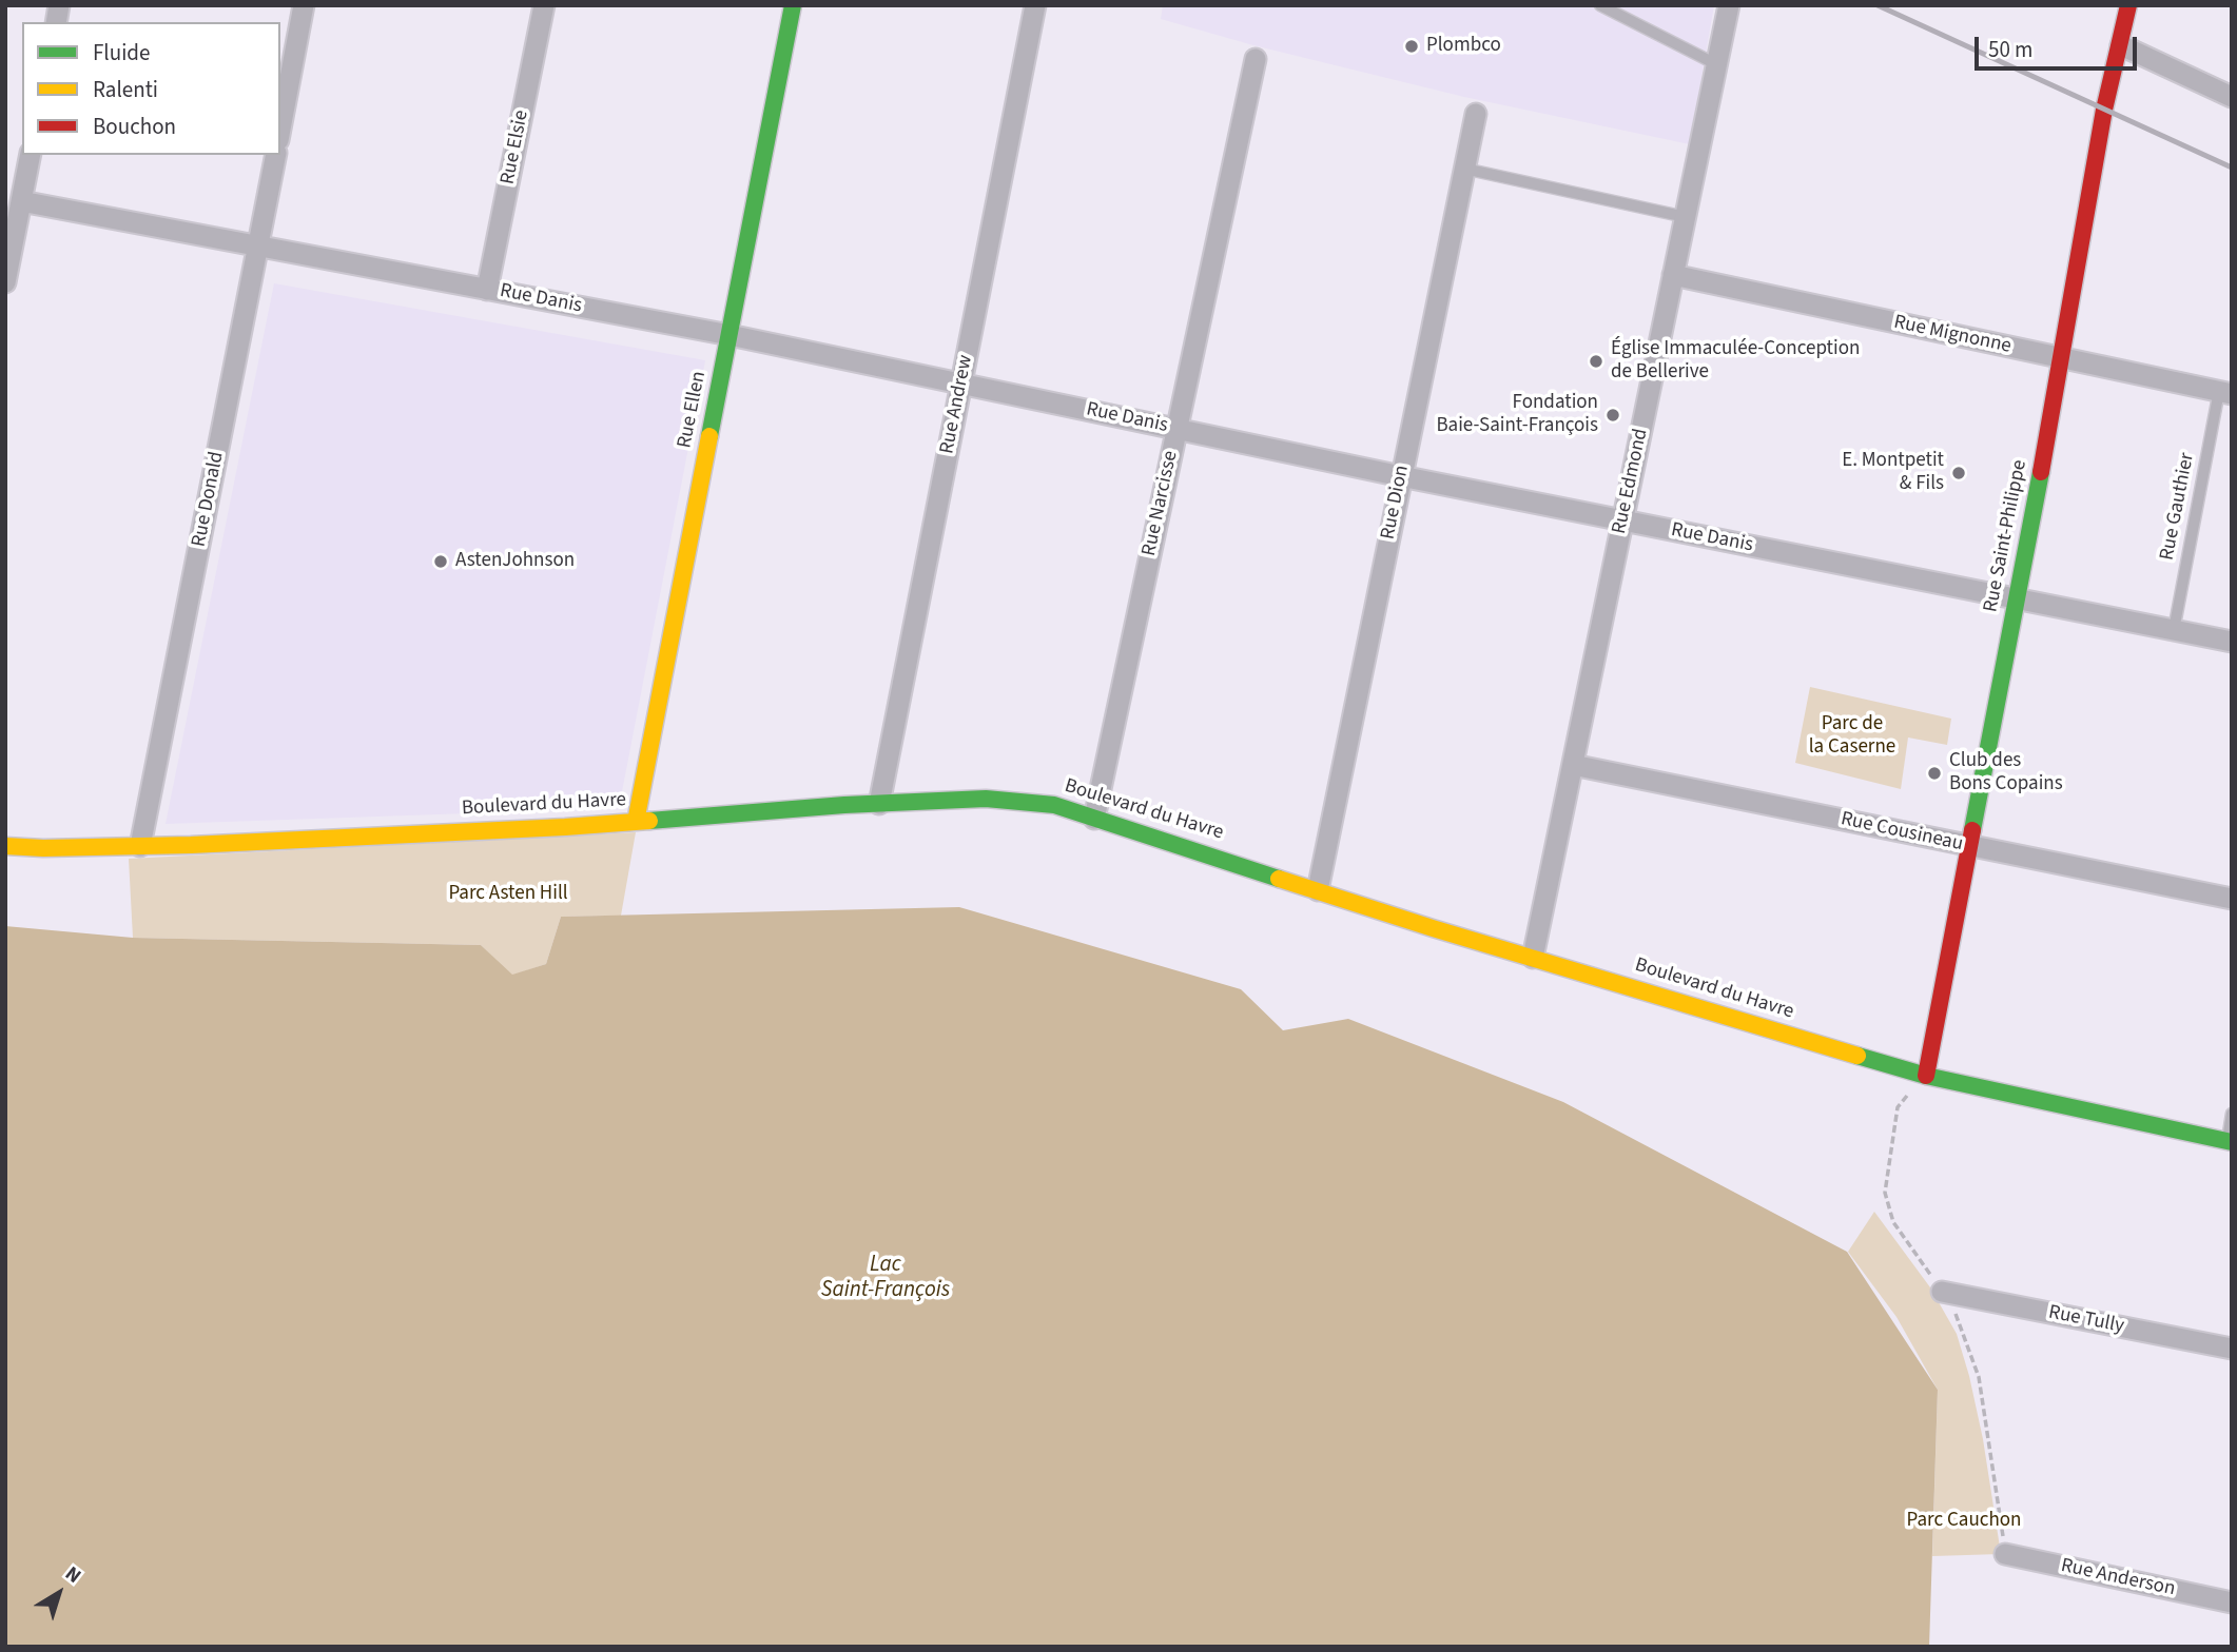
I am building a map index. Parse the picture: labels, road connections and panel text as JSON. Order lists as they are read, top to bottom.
{
  "streets": {
    "street": [
      "Rue Elsie",
      "Rue Danis",
      "Rue Mignonne",
      "Rue Andrew",
      "Rue Ellen",
      "Rue Edmond",
      "Rue Donald",
      "Rue Dion",
      "Rue Narcisse",
      "Rue Saint-Philippe",
      "Boulevard du Havre",
      "Rue Cousineau",
      "Rue Tully",
      "Rue Anderson"
    ],
    "lane": ["Rue Gauthier"]
  },
  "crossings": [
    ["Rue Elsie", "Rue Danis"],
    ["Rue Danis", "Rue Andrew"],
    ["Rue Danis", "Rue Ellen"],
    ["Rue Danis", "Rue Edmond"],
    ["Rue Danis", "Rue Donald"],
    ["Rue Danis", "Rue Dion"],
    ["Rue Danis", "Rue Narcisse"],
    ["Rue Danis", "Rue Gauthier"],
    ["Rue Danis", "Rue Saint-Philippe"],
    ["Rue Mignonne", "Rue Edmond"],
    ["Rue Mignonne", "Rue Gauthier"],
    ["Rue Mignonne", "Rue Saint-Philippe"],
    ["Rue Andrew", "Boulevard du Havre"],
    ["Rue Ellen", "Boulevard du Havre"],
    ["Rue Edmond", "Boulevard du Havre"],
    ["Rue Edmond", "Rue Cousineau"],
    ["Rue Donald", "Boulevard du Havre"],
    ["Rue Dion", "Boulevard du Havre"],
    ["Rue Narcisse", "Boulevard du Havre"],
    ["Rue Saint-Philippe", "Boulevard du Havre"],
    ["Rue Saint-Philippe", "Rue Cousineau"]
  ],
  "water": ["Lac Saint-François"],
  "parks": ["Parc de la Caserne", "Parc Asten Hill", "Parc Cauchon"],
  "places": [
    "Plombco",
    "Église Immaculée-Conception de Bellerive",
    "Fondation Baie-Saint-François",
    "E. Montpetit & Fils",
    "AstenJohnson",
    "Club des Bons Copains"
  ],
  "legend": ["Fluide", "Ralenti", "Bouchon"],
  "scale_bar": "50 m",
  "north": "top right"
}
